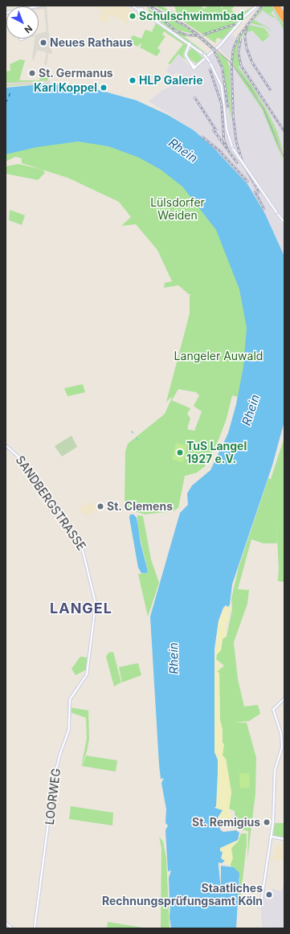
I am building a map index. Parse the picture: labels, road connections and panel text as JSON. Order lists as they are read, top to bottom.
{
  "streets": {
    "street": ["SANDBERGSTRASSE", "LOORWEG"]
  },
  "crossings": [
    ["SANDBERGSTRASSE", "LOORWEG"]
  ],
  "districts": ["LANGEL"],
  "water": ["Rhein"],
  "parks": ["Lülsdorfer Weiden", "Langeler Auwald"],
  "places": [
    "Schulschwimmbad",
    "Neues Rathaus",
    "St. Germanus",
    "HLP Galerie",
    "Karl Koppel",
    "TuS Langel 1927 e.V.",
    "St. Clemens",
    "St. Remigius",
    "Staatliches Rechnungsprüfungsamt Köln"
  ],
  "north": "bottom right"
}
